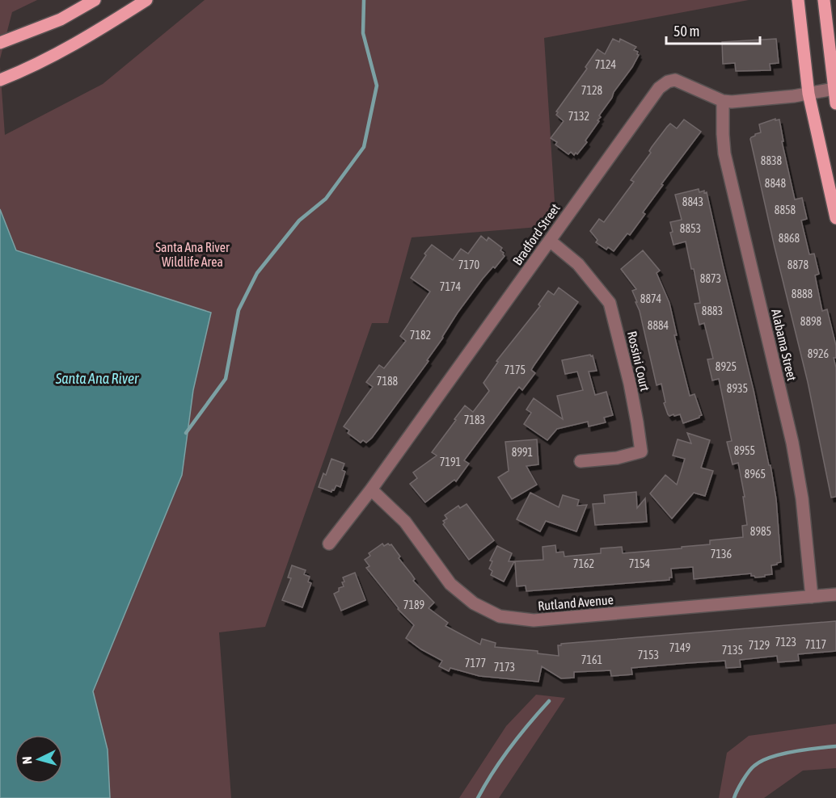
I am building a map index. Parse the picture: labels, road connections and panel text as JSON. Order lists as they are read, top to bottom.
{
  "streets": {
    "street": [
      "Bradford Street",
      "Alabama Street",
      "Rossini Court",
      "Rutland Avenue"
    ]
  },
  "crossings": [
    ["Bradford Street", "Alabama Street"],
    ["Bradford Street", "Rossini Court"],
    ["Bradford Street", "Rutland Avenue"],
    ["Alabama Street", "Rutland Avenue"]
  ],
  "water": ["Santa Ana River"],
  "parks": ["Santa Ana River Wildlife Area"],
  "house_numbers": [
    "7124",
    "7128",
    "7132",
    "8838",
    "8848",
    "8843",
    "8858",
    "8853",
    "8868",
    "7170",
    "8878",
    "8873",
    "7174",
    "8888",
    "8874",
    "8883",
    "8898",
    "8884",
    "7182",
    "8926",
    "8925",
    "7175",
    "7188",
    "8935",
    "7183",
    "8955",
    "8991",
    "7191",
    "8965",
    "8985",
    "7136",
    "7162",
    "7154",
    "7189",
    "7123",
    "7117",
    "7129",
    "7149",
    "7135",
    "7153",
    "7161",
    "7177",
    "7173"
  ],
  "scale_bar": "50 m",
  "north": "left"
}
